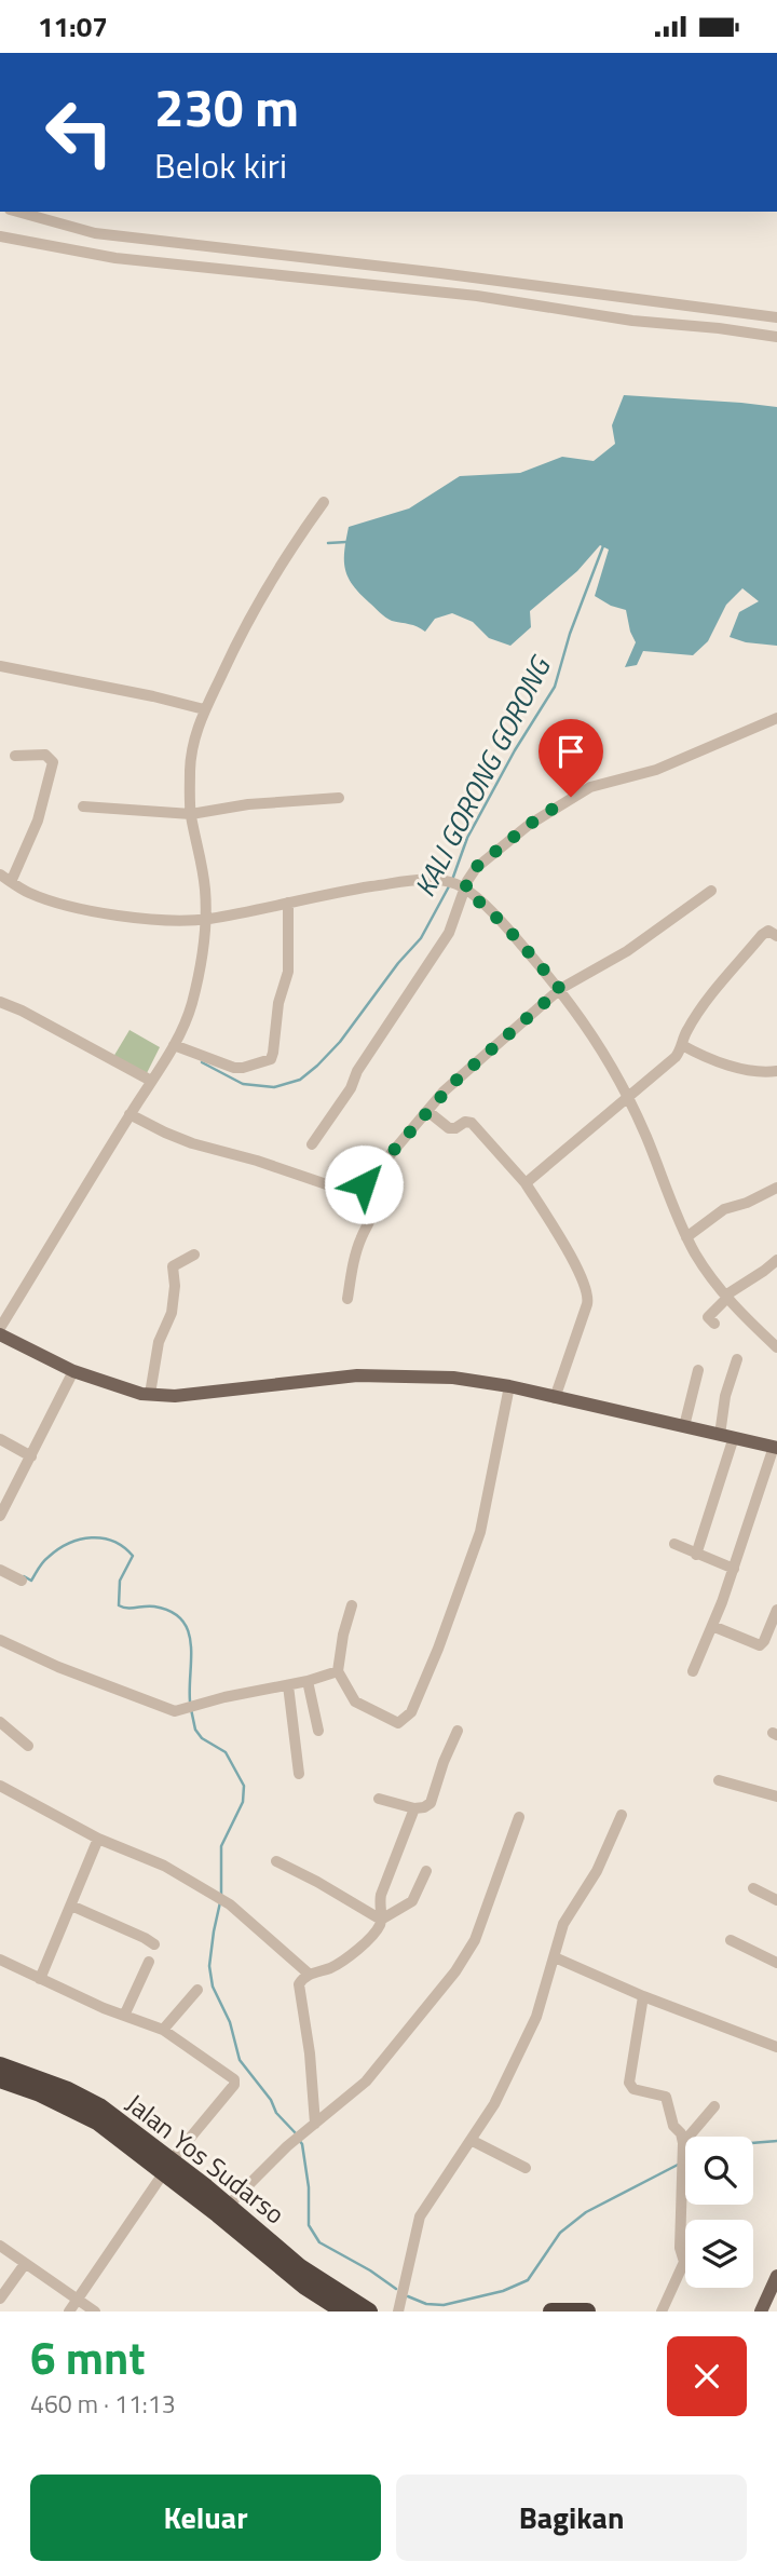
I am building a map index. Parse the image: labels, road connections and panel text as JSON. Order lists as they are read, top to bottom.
{
  "streets": {
    "highway": ["Jalan Yos Sudarso"]
  },
  "water": ["KALI GORONG GORONG"],
  "page": {
    "status": "11:07",
    "turn": ["230 m", "Belok kiri"],
    "heading": ["6 mnt", "460 m · 11:13"],
    "buttons": ["Keluar", "Bagikan"]
  }
}
